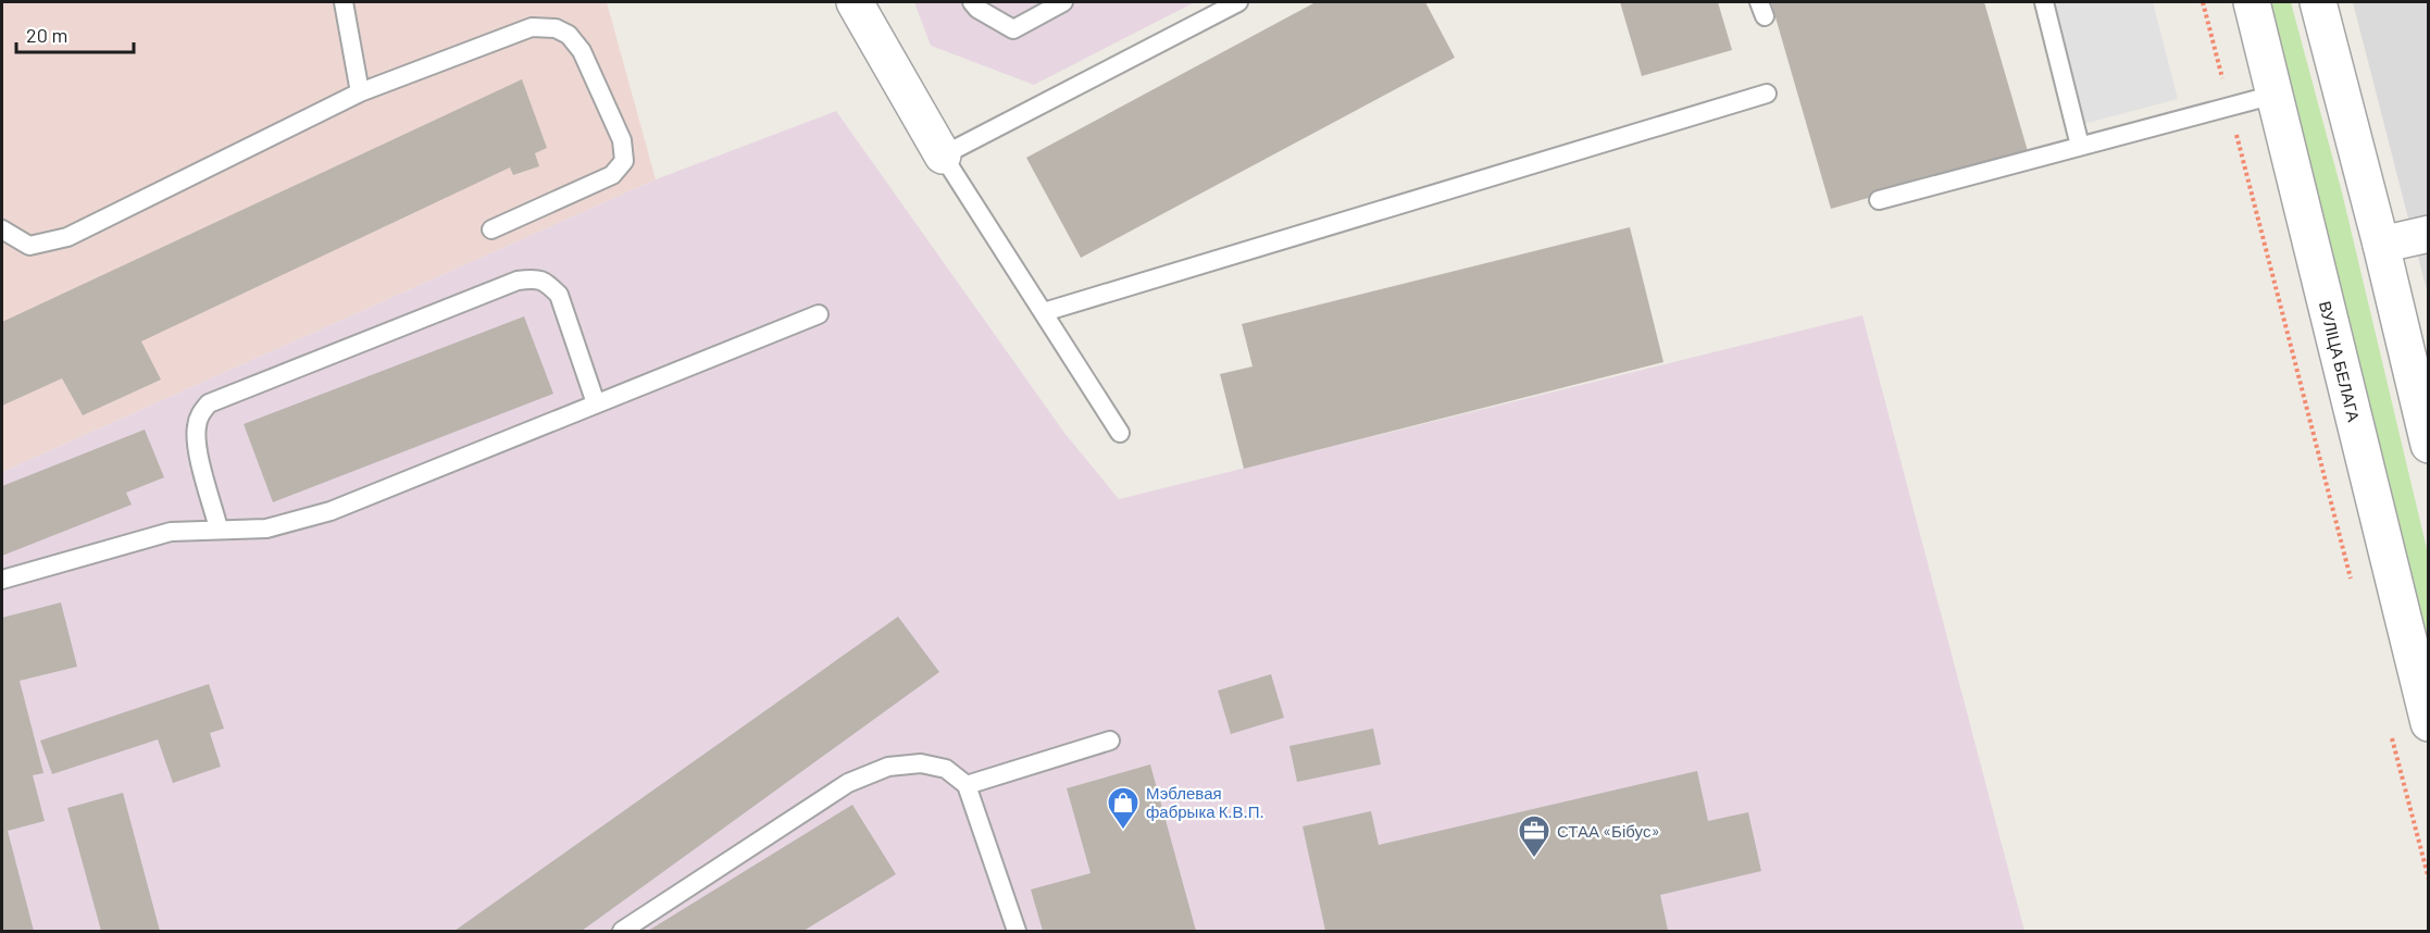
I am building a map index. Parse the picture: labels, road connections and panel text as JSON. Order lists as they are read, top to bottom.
{
  "streets": {
    "street": ["ВУЛІЦА БЕЛАГА"]
  },
  "places": {
    "shop": ["Мэблевая фабрыка К.В.П."],
    "office": ["СТАА «Бібус»"]
  },
  "scale_bar": "20 m"
}
